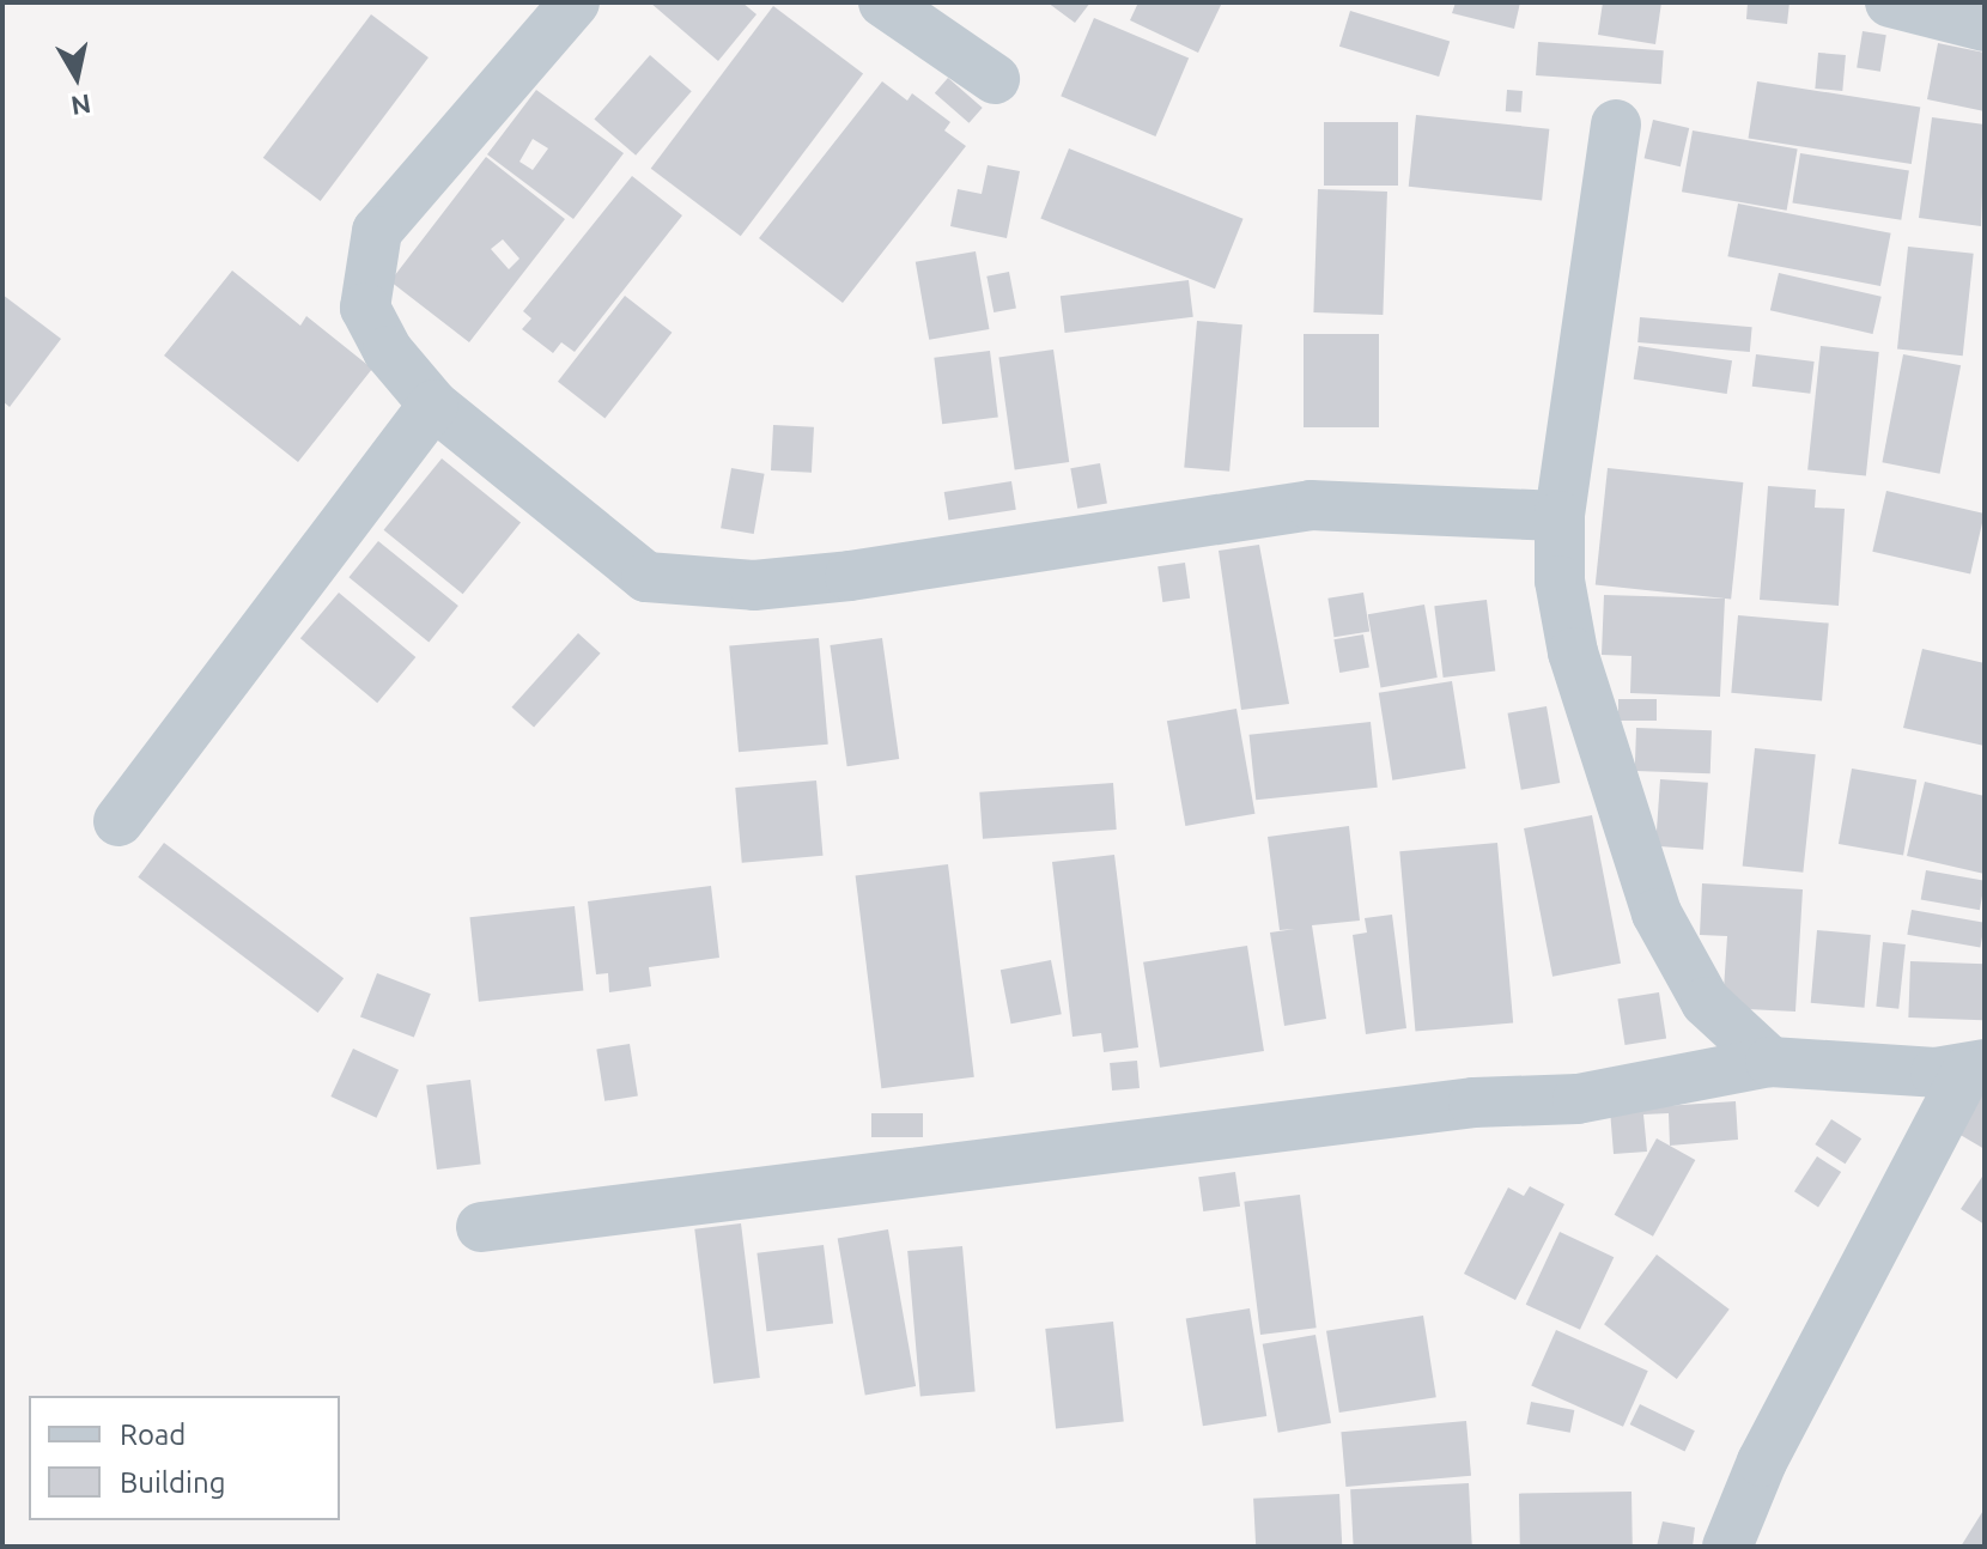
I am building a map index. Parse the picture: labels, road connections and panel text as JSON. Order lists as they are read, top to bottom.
{
  "legend": ["Road", "Building"],
  "north": "bottom"
}
